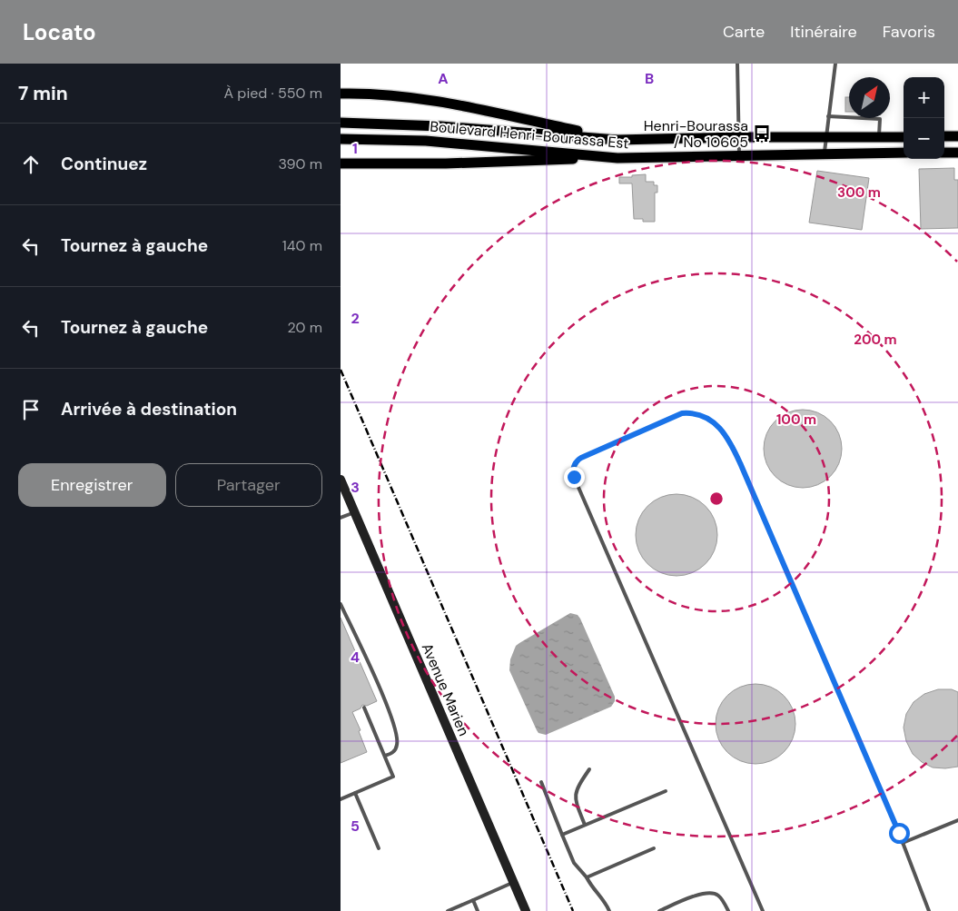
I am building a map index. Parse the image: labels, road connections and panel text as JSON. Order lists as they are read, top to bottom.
{
  "streets": {
    "main road": ["Boulevard Henri-Bourassa Est"],
    "street": ["Avenue Marien"]
  },
  "places": {
    "bus stop": ["Henri-Bourassa / No 10605"]
  },
  "north": "top right",
  "page": {
    "header": "Locato",
    "nav": ["Carte", "Itinéraire", "Favoris"],
    "heading": ["7 min", "À pied · 550 m"],
    "map_buttons": ["+", "−"],
    "list": [
      ["Continuez", "390 m"],
      ["Tournez à gauche", "140 m"],
      ["Tournez à gauche", "20 m"],
      "Arrivée à destination"
    ],
    "buttons": ["Enregistrer", "Partager"]
  },
  "grid": {
    "columns": ["A", "B"],
    "rows": [
      "1",
      "2",
      "3",
      "4",
      "5"
    ]
  },
  "rings": ["300 m", "200 m", "100 m"]
}
